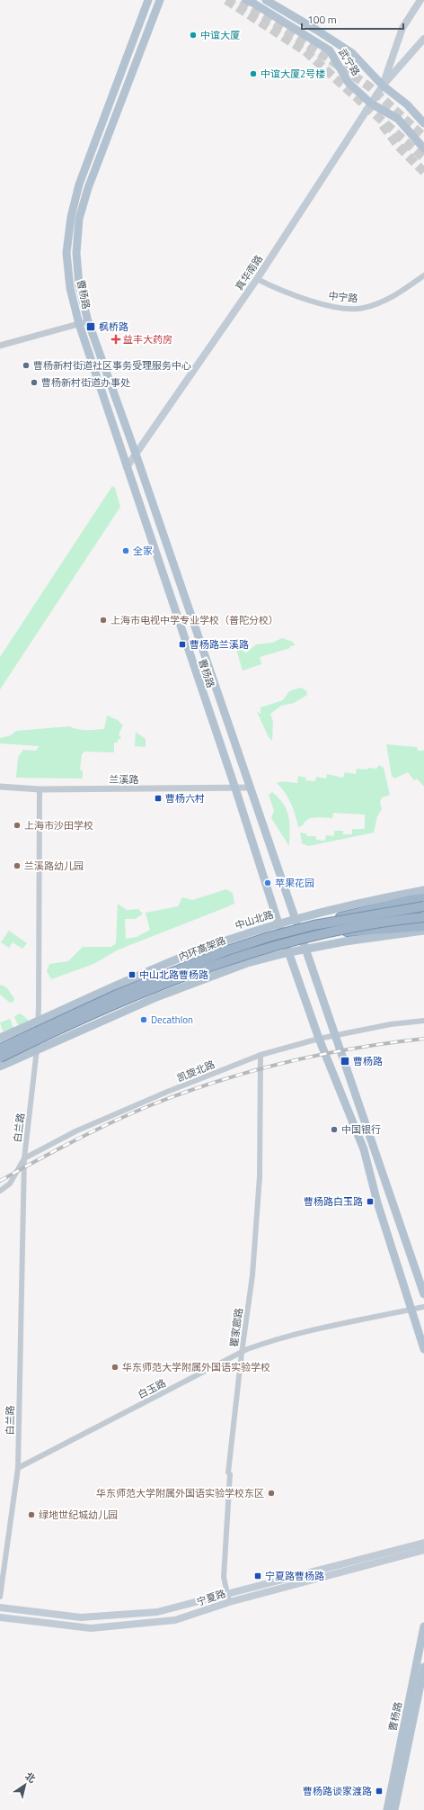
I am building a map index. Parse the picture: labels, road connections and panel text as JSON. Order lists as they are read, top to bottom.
{
  "streets": {
    "highway": ["内环高架路"],
    "main road": [
      "武宁路",
      "真华南路",
      "曹杨路",
      "中山北路",
      "宁夏路"
    ],
    "street": [
      "中宁路",
      "兰溪路",
      "凯旋北路",
      "白兰路",
      "瞿家廊路",
      "白玉路"
    ]
  },
  "crossings": [
    ["武宁路", "真华南路"],
    ["真华南路", "曹杨路"],
    ["真华南路", "中宁路"],
    ["曹杨路", "兰溪路"],
    ["曹杨路", "中山北路"],
    ["曹杨路", "凯旋北路"],
    ["曹杨路", "白玉路"],
    ["兰溪路", "白兰路"],
    ["中山北路", "白兰路"],
    ["凯旋北路", "白兰路"],
    ["凯旋北路", "瞿家廊路"],
    ["白兰路", "白玉路"],
    ["瞿家廊路", "白玉路"],
    ["瞿家廊路", "宁夏路"]
  ],
  "places": {
    "other": [
      "中谊大厦",
      "中谊大厦2号楼",
      "曹杨新村街道社区事务受理服务中心",
      "曹杨新村街道办事处",
      "全家",
      "上海市电视中学专业学校（普陀分校）",
      "上海市沙田学校",
      "兰溪路幼儿园",
      "苹果花园",
      "Decathlon",
      "中国银行",
      "华东师范大学附属外国语实验学校",
      "华东师范大学附属外国语实验学校东区",
      "绿地世纪城幼儿园"
    ],
    "transit": [
      "枫桥路",
      "曹杨路兰溪路",
      "曹杨六村",
      "中山北路曹杨路",
      "曹杨路",
      "曹杨路白玉路",
      "宁夏路曹杨路",
      "曹杨路谈家渡路"
    ],
    "health": ["益丰大药房"]
  },
  "scale_bar": "100 m",
  "north": "top right"
}
